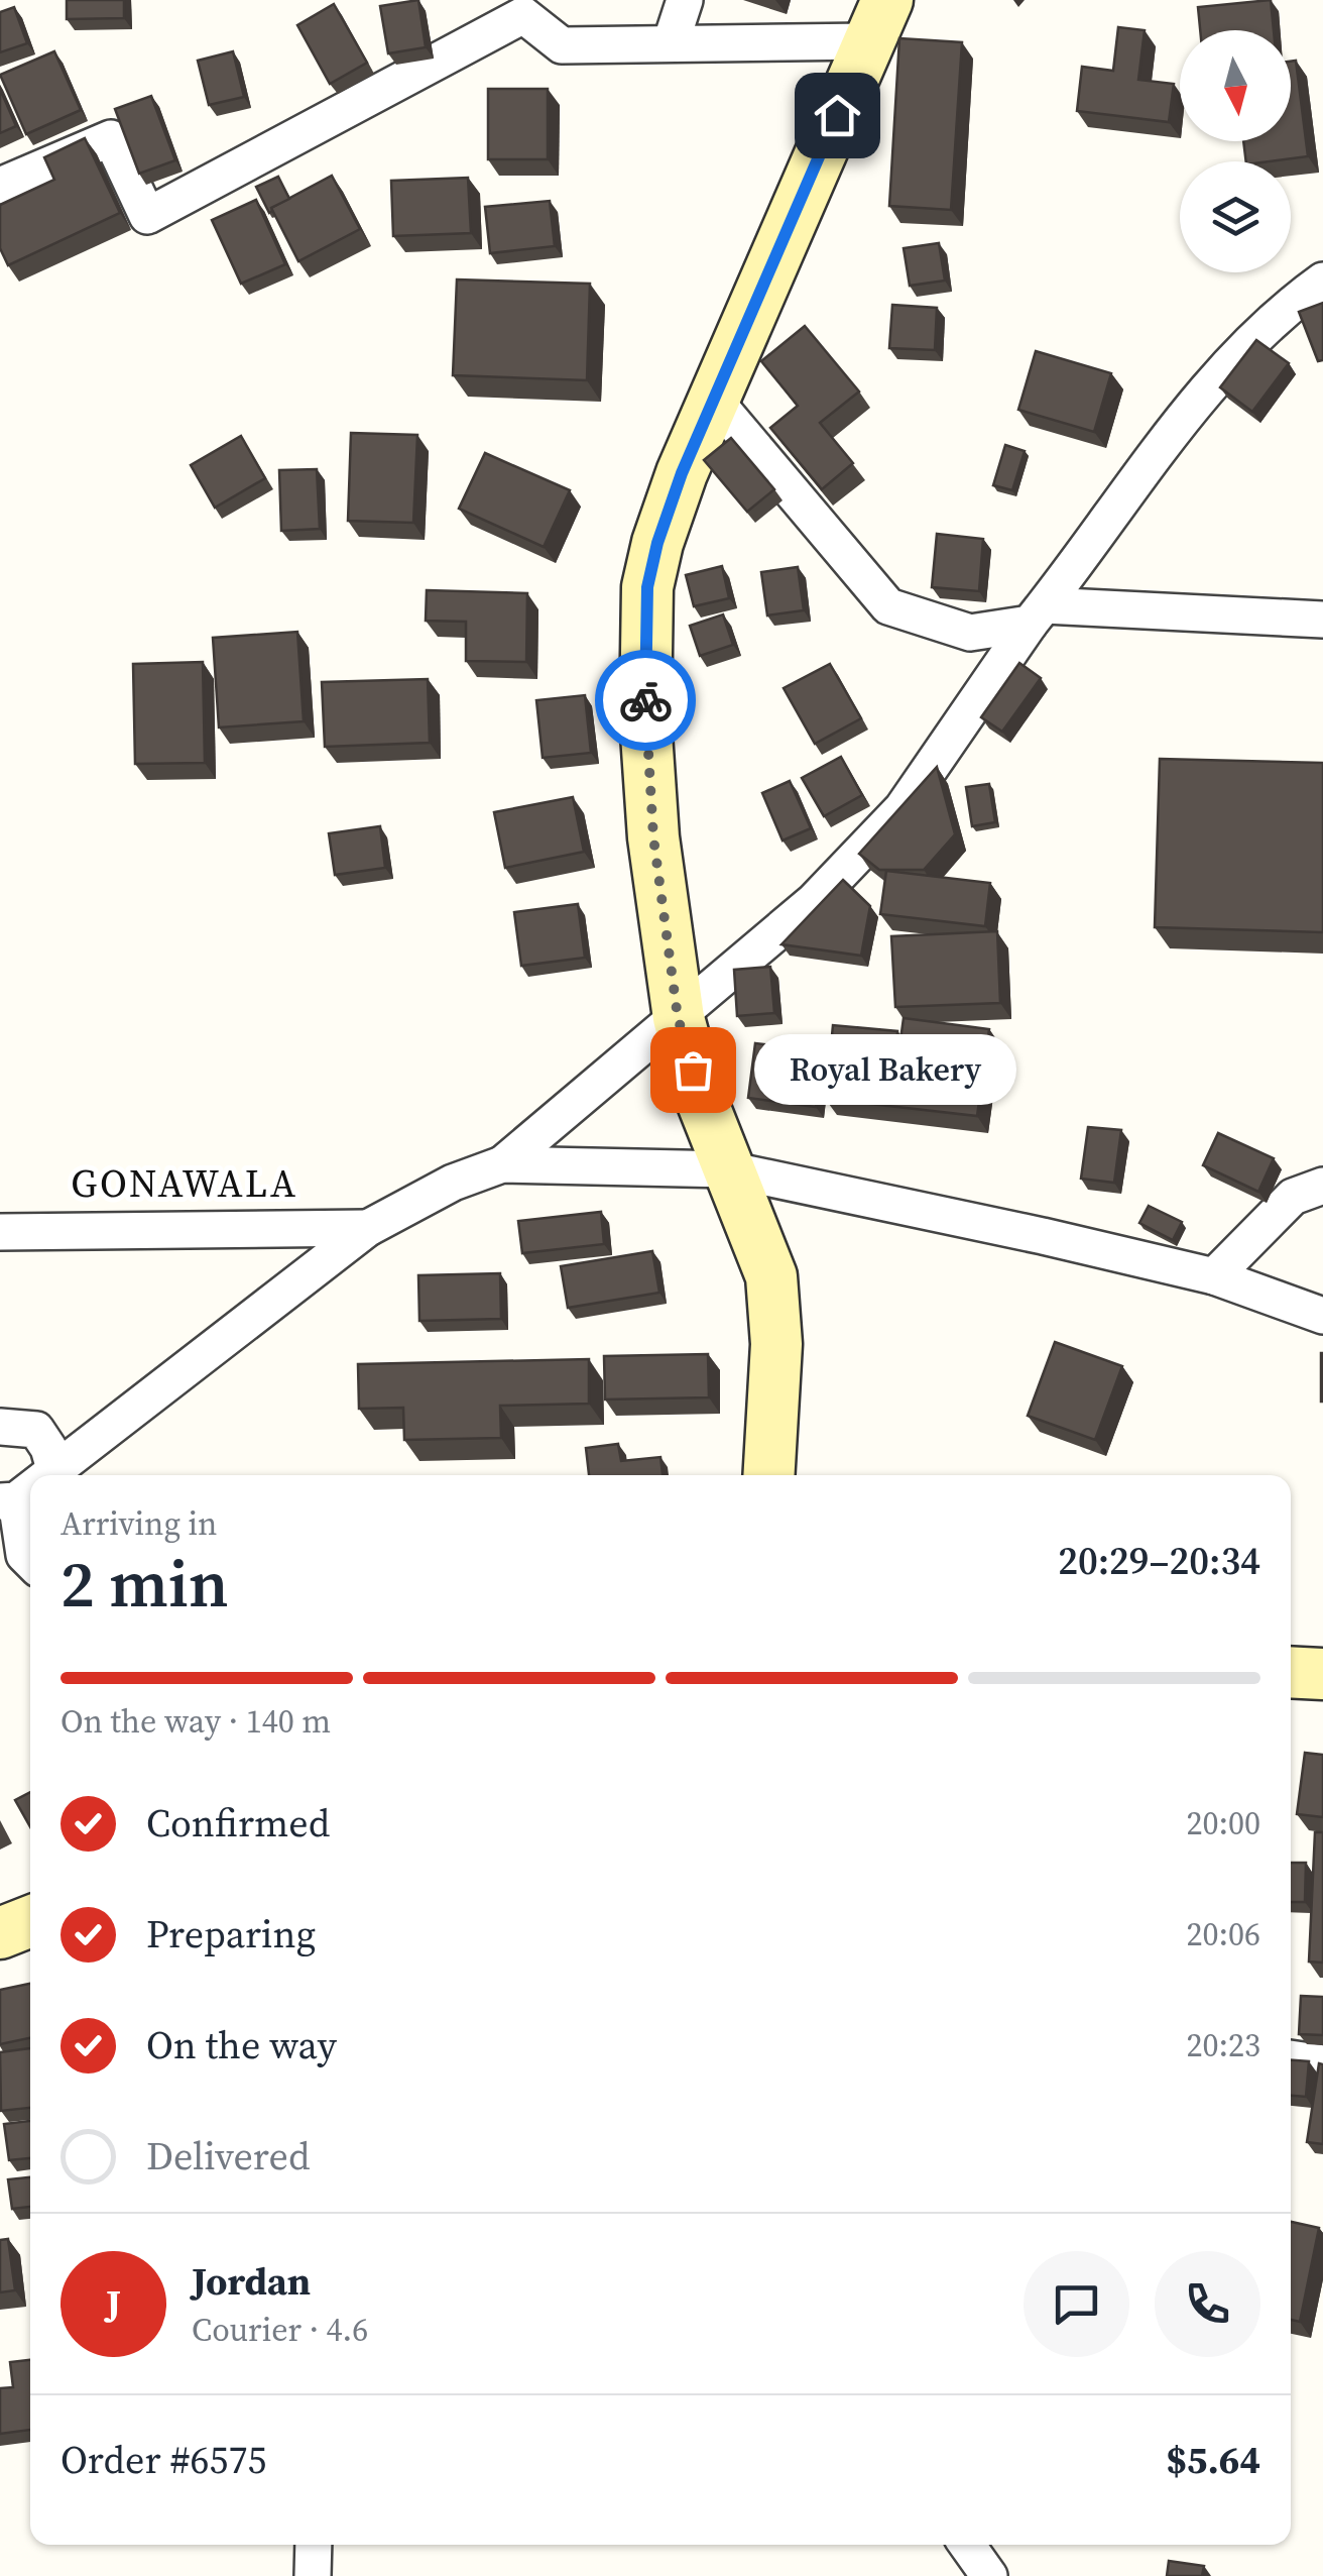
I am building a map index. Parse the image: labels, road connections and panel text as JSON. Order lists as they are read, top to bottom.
{
  "districts": ["GONAWALA"],
  "places": ["Royal Bakery"],
  "north": "bottom",
  "page": {
    "bubble": "Royal Bakery",
    "heading": ["2 min", "Arriving in", "20:29–20:34"],
    "panel": [
      "Jordan",
      "Courier · 4.6",
      "Order #6575",
      "$5.64"
    ],
    "bar": "On the way · 140 m",
    "list": [
      ["Confirmed", "20:00"],
      ["Preparing", "20:06"],
      ["On the way", "20:23"],
      "Delivered"
    ],
    "round": "J"
  }
}
